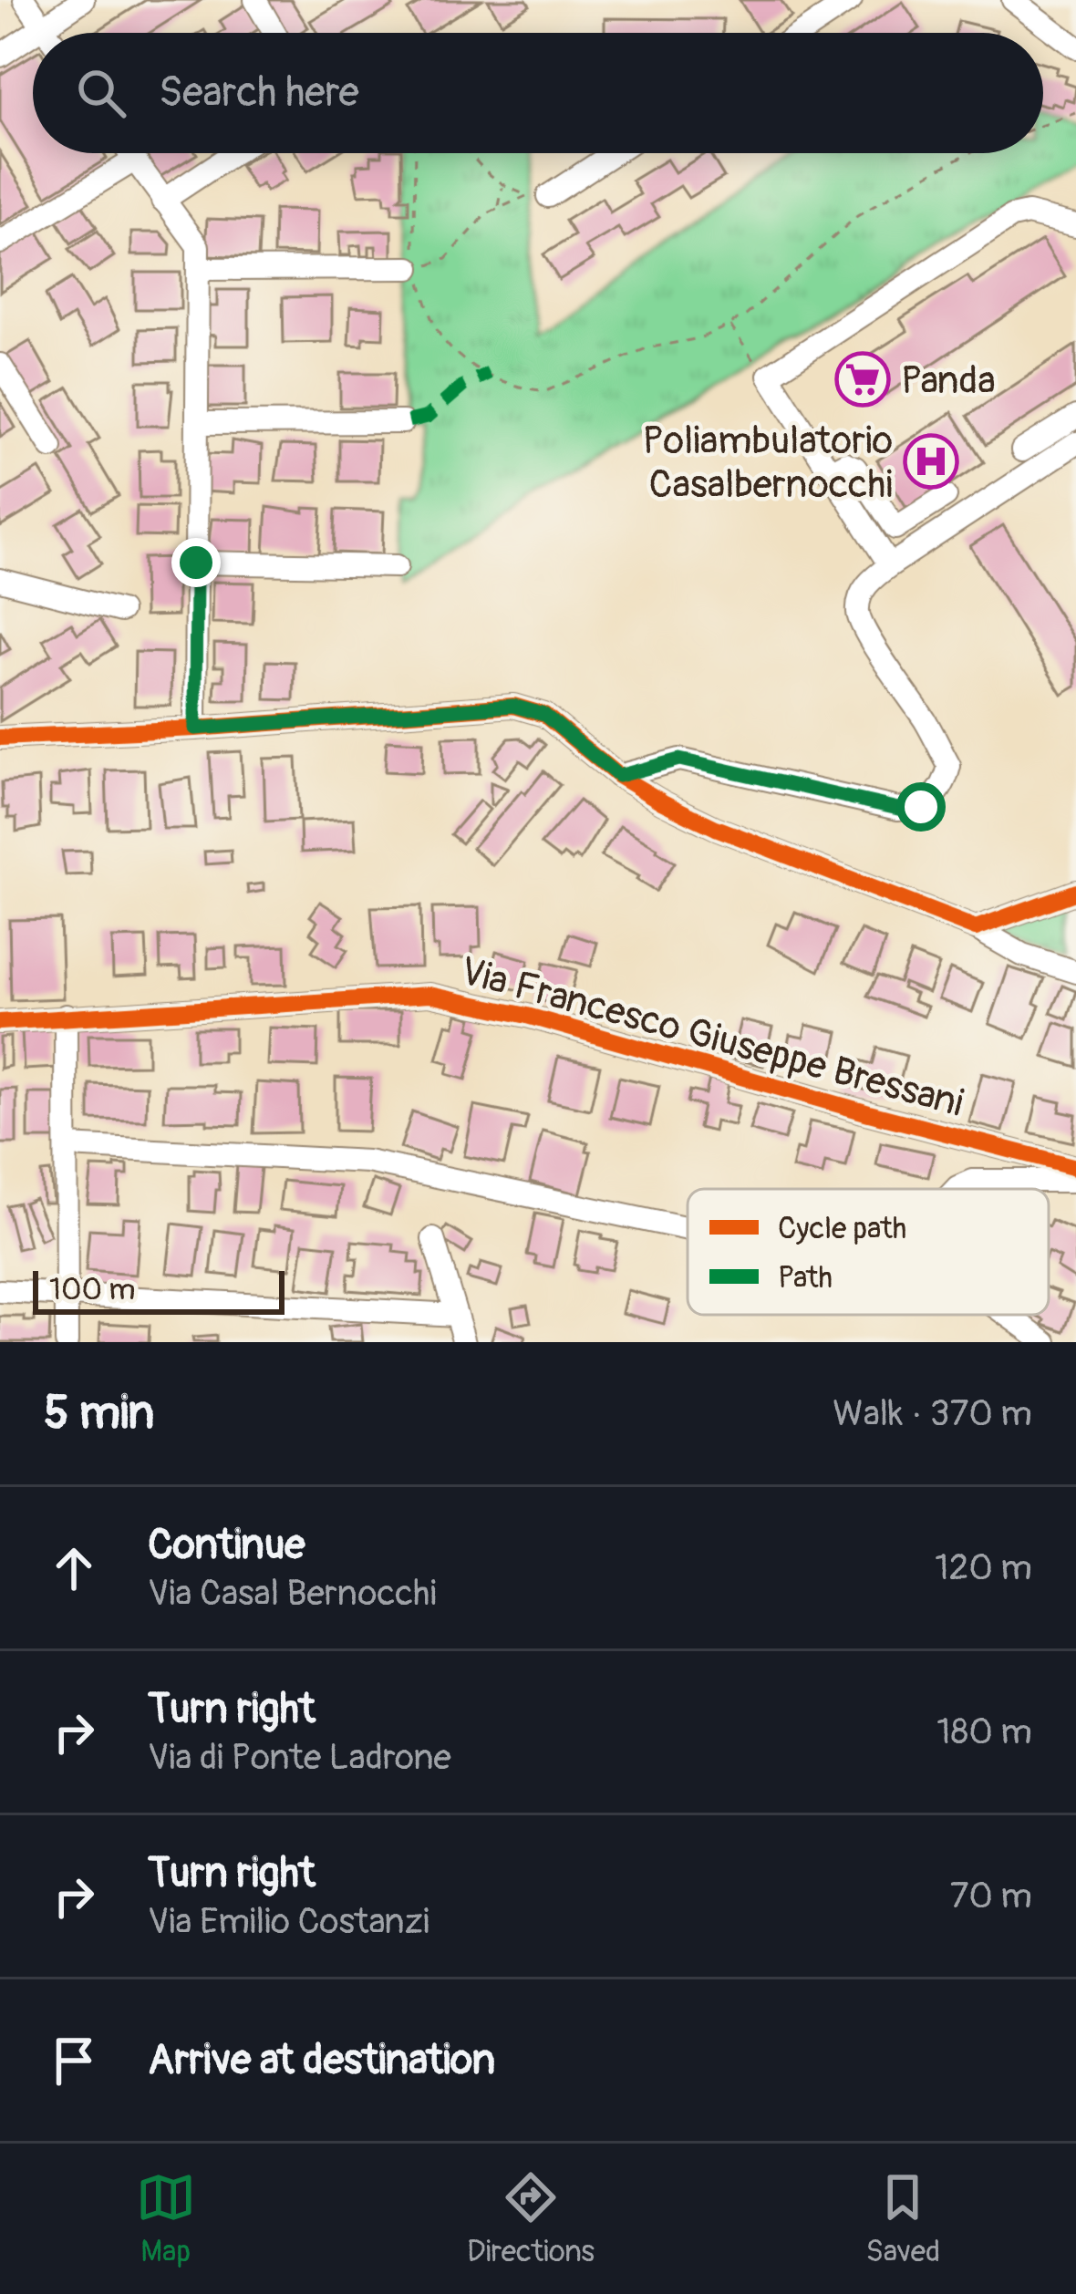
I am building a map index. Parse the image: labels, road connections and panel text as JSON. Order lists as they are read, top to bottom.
{
  "streets": {
    "street": ["Via Francesco Giuseppe Bressani"]
  },
  "places": {
    "supermarket": ["Panda"],
    "hospital": ["Poliambulatorio Casalbernocchi"]
  },
  "legend": ["Cycle path", "Path"],
  "scale_bar": "100 m",
  "page": {
    "search": "Search here",
    "scale": "100 m",
    "heading": ["5 min", "Walk · 370 m"],
    "list": [
      ["Continue", "Via Casal Bernocchi", "120 m"],
      ["Turn right", "Via di Ponte Ladrone", "180 m"],
      ["Turn right", "Via Emilio Costanzi", "70 m"],
      "Arrive at destination"
    ],
    "nav": ["Map", "Directions", "Saved"]
  }
}
